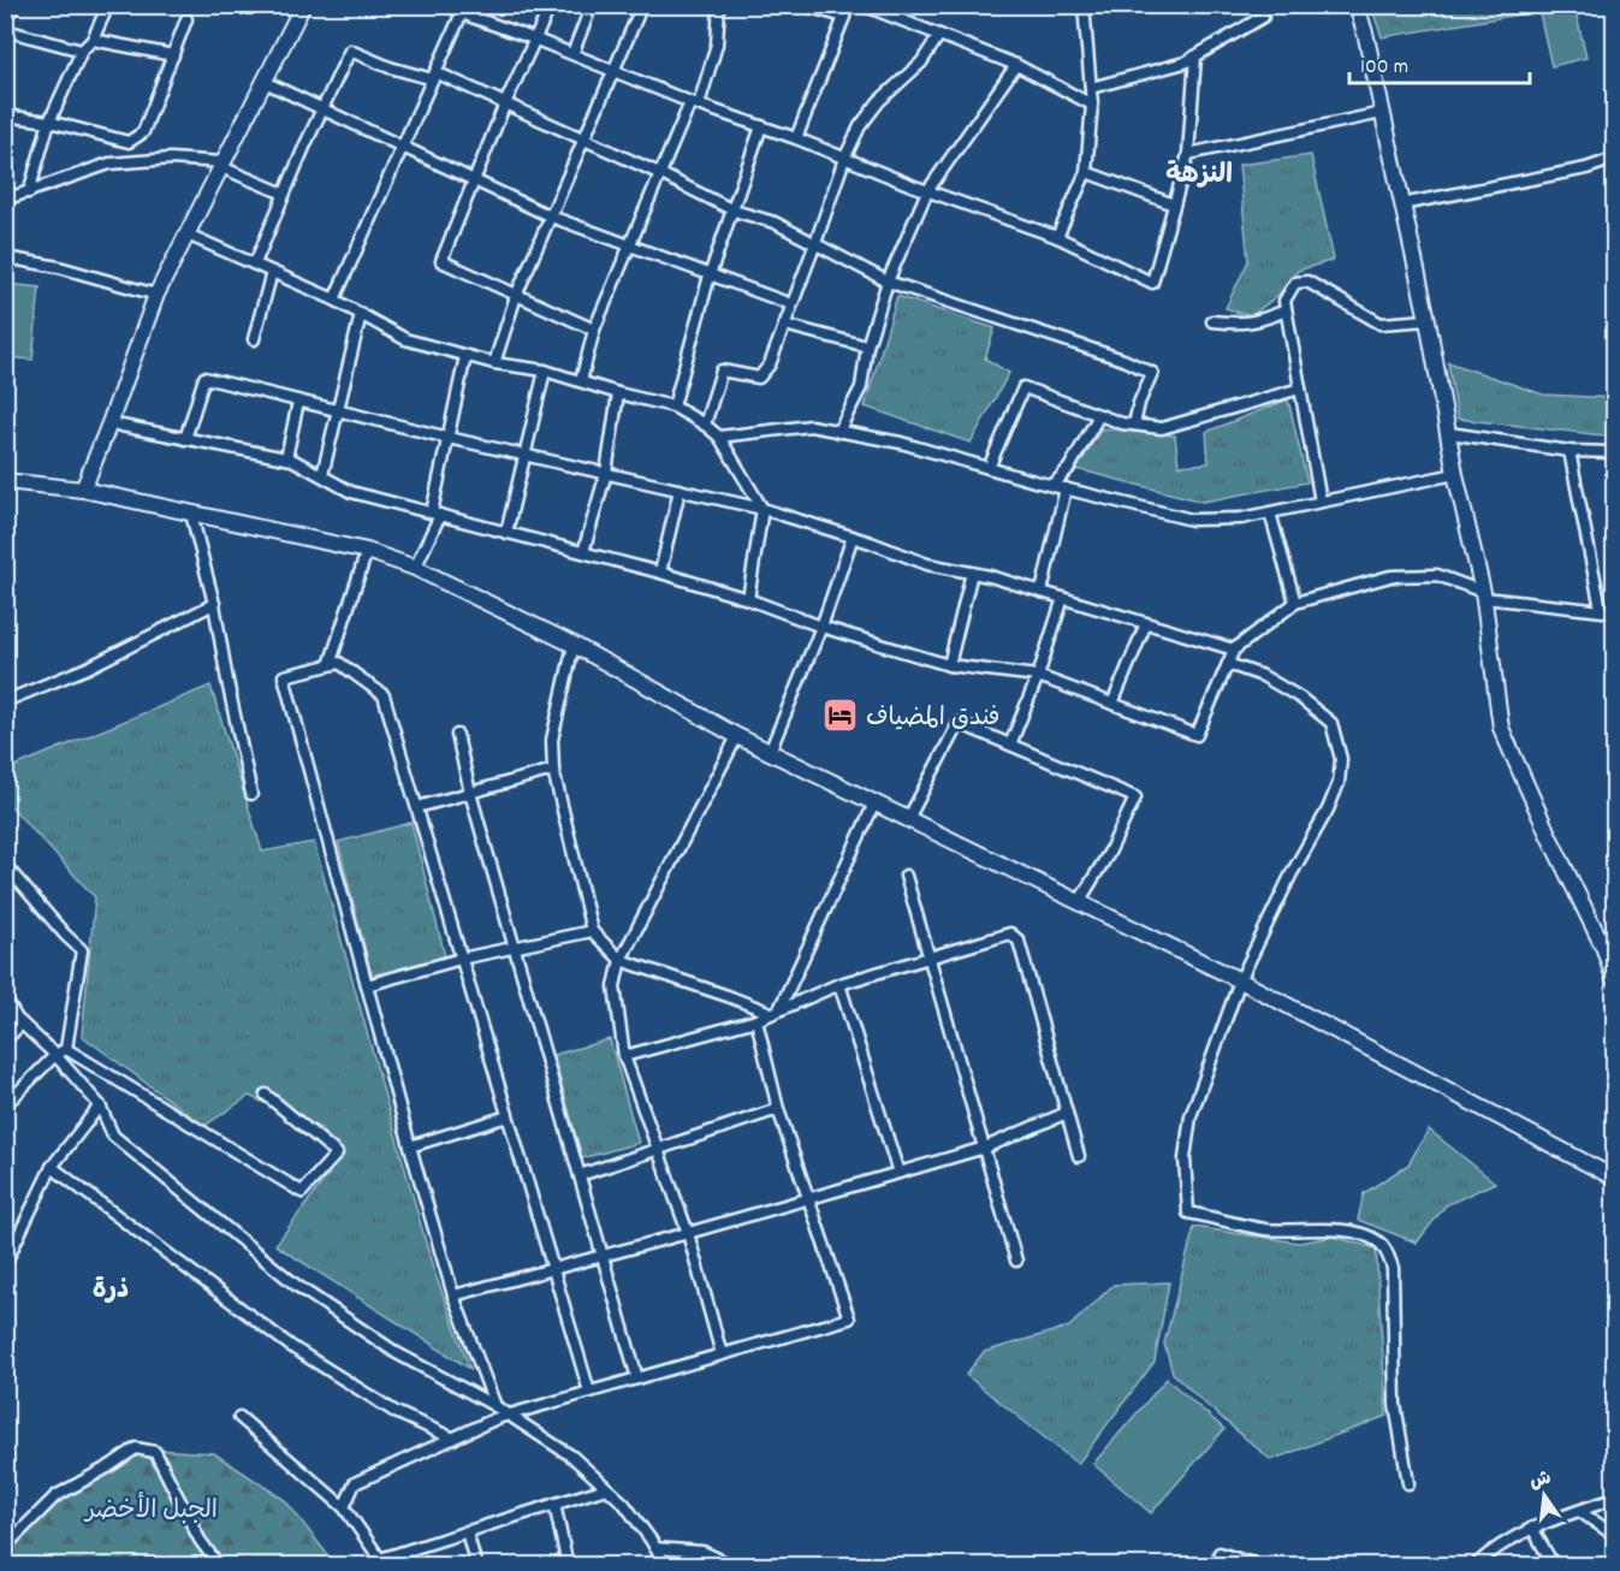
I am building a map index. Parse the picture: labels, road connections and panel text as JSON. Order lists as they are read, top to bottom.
{
  "districts": ["النزهة", "ذرة"],
  "parks": ["الجبل الأخضر"],
  "places": {
    "hotel": ["فندق المضياف"]
  },
  "scale_bar": "100 m",
  "north": "top"
}
